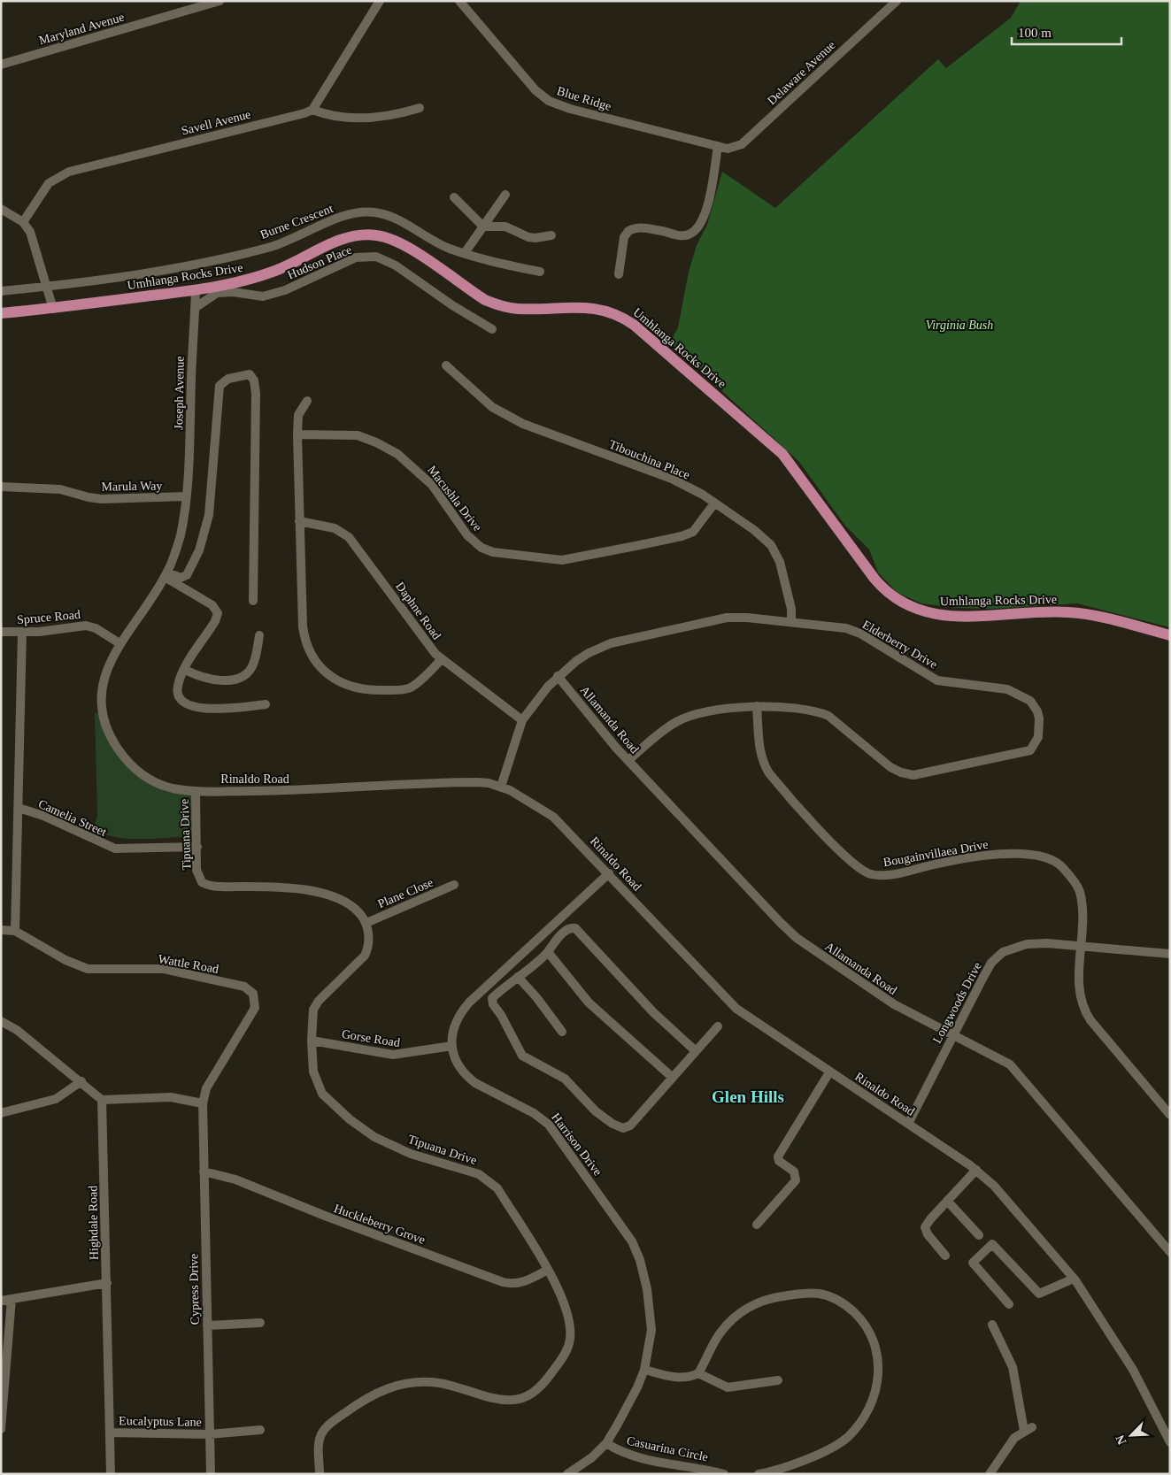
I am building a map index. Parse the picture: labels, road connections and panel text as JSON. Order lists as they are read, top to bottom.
{
  "streets": {
    "main road": ["Umhlanga Rocks Drive"],
    "street": [
      "Maryland Avenue",
      "Delaware Avenue",
      "Blue Ridge",
      "Savell Avenue",
      "Burne Crescent",
      "Hudson Place",
      "Joseph Avenue",
      "Tibouchina Place",
      "Marula Way",
      "Macushla Drive",
      "Daphne Road",
      "Spruce Road",
      "Elderberry Drive",
      "Allamanda Road",
      "Rinaldo Road",
      "Camelia Street",
      "Tipuana Drive",
      "Bougainvillaea Drive",
      "Plane Close",
      "Wattle Road",
      "Longwoods Drive",
      "Gorse Road",
      "Harrison Drive",
      "Highdale Road",
      "Huckleberry Grove",
      "Cypress Drive",
      "Eucalyptus Lane",
      "Casuarina Circle"
    ]
  },
  "crossings": [
    ["Delaware Avenue", "Blue Ridge"],
    ["Hudson Place", "Joseph Avenue"],
    ["Umhlanga Rocks Drive", "Joseph Avenue"],
    ["Joseph Avenue", "Marula Way"],
    ["Joseph Avenue", "Rinaldo Road"],
    ["Tibouchina Place", "Macushla Drive"],
    ["Tibouchina Place", "Elderberry Drive"],
    ["Marula Way", "Rinaldo Road"],
    ["Daphne Road", "Elderberry Drive"],
    ["Spruce Road", "Rinaldo Road"],
    ["Elderberry Drive", "Allamanda Road"],
    ["Elderberry Drive", "Rinaldo Road"],
    ["Elderberry Drive", "Bougainvillaea Drive"],
    ["Allamanda Road", "Longwoods Drive"],
    ["Rinaldo Road", "Tipuana Drive"],
    ["Rinaldo Road", "Longwoods Drive"],
    ["Rinaldo Road", "Harrison Drive"],
    ["Camelia Street", "Tipuana Drive"],
    ["Tipuana Drive", "Plane Close"],
    ["Tipuana Drive", "Gorse Road"],
    ["Tipuana Drive", "Huckleberry Grove"],
    ["Bougainvillaea Drive", "Longwoods Drive"],
    ["Wattle Road", "Cypress Drive"],
    ["Gorse Road", "Harrison Drive"],
    ["Harrison Drive", "Casuarina Circle"],
    ["Highdale Road", "Eucalyptus Lane"],
    ["Huckleberry Grove", "Cypress Drive"],
    ["Cypress Drive", "Eucalyptus Lane"]
  ],
  "districts": ["Glen Hills"],
  "parks": ["Virginia Bush"],
  "scale_bar": "100 m",
  "north": "bottom left"
}
